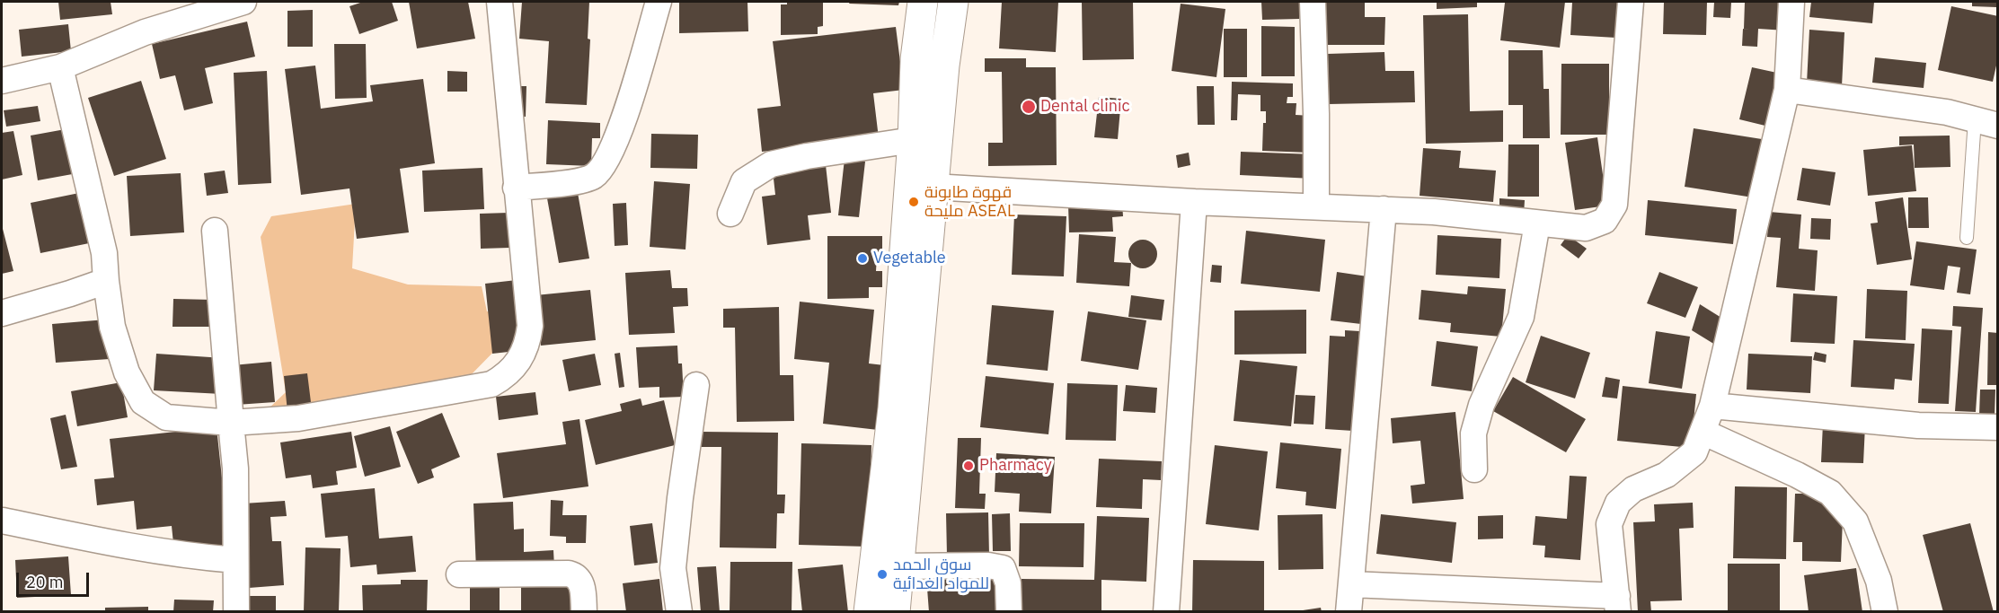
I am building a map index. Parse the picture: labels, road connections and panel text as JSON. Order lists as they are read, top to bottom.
{
  "places": [
    "Dental clinic",
    "قهوة طابونة مليحة ASEAL",
    "Vegetable",
    "Pharmacy",
    "سوق الحمد للمواد الغدائية"
  ],
  "scale_bar": "20 m"
}
